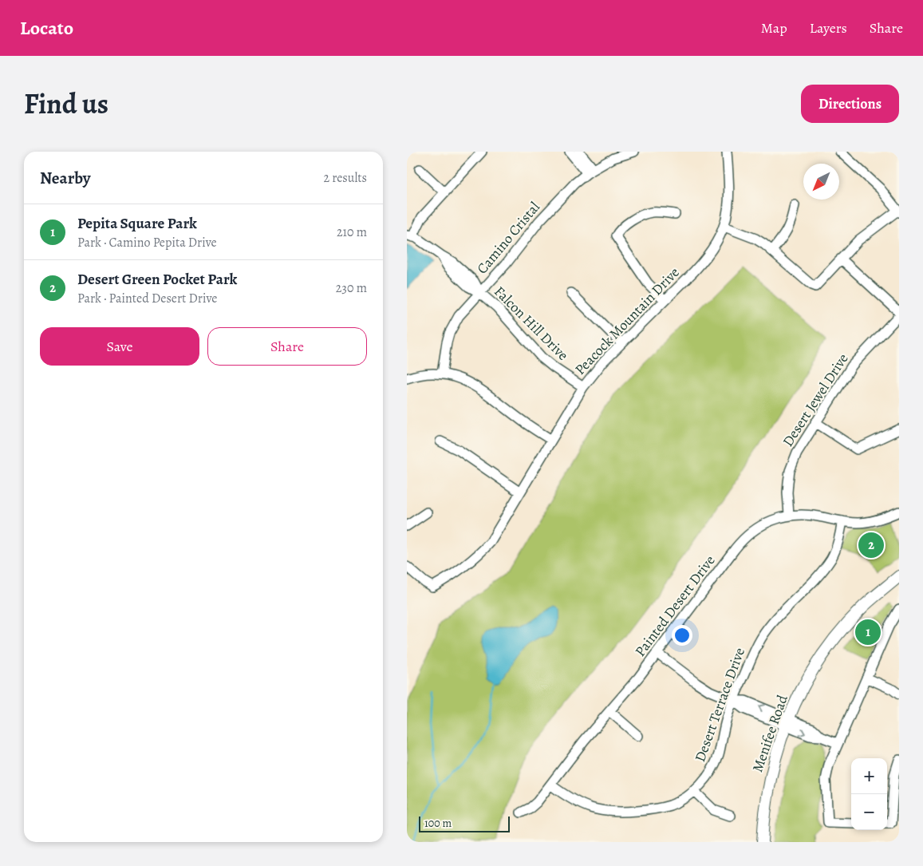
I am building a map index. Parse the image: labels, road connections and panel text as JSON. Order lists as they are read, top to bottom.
{
  "streets": {
    "main road": ["Menifee Road"],
    "street": [
      "Camino Cristal",
      "Peacock Mountain Drive",
      "Falcon Hill Drive",
      "Desert Jewel Drive",
      "Painted Desert Drive",
      "Desert Terrace Drive"
    ]
  },
  "crossings": [
    ["Camino Cristal", "Falcon Hill Drive"],
    ["Peacock Mountain Drive", "Falcon Hill Drive"],
    ["Desert Jewel Drive", "Painted Desert Drive"],
    ["Painted Desert Drive", "Desert Terrace Drive"]
  ],
  "scale_bar": "100 m",
  "north": "bottom left",
  "page": {
    "header": "Locato",
    "nav": ["Map", "Layers", "Share"],
    "title": "Find us",
    "buttons": [
      "Directions",
      ["Save", "Share"]
    ],
    "heading": ["Nearby", "2 results"],
    "list": [
      {
        "mark": "1",
        "name": "Pepita Square Park",
        "note": "Park · Camino Pepita Drive",
        "value": "210 m"
      },
      {
        "mark": "2",
        "name": "Desert Green Pocket Park",
        "note": "Park · Painted Desert Drive",
        "value": "230 m"
      }
    ],
    "pins": ["2", "1"],
    "map_buttons": ["+", "−"],
    "scale": "100 m"
  }
}
